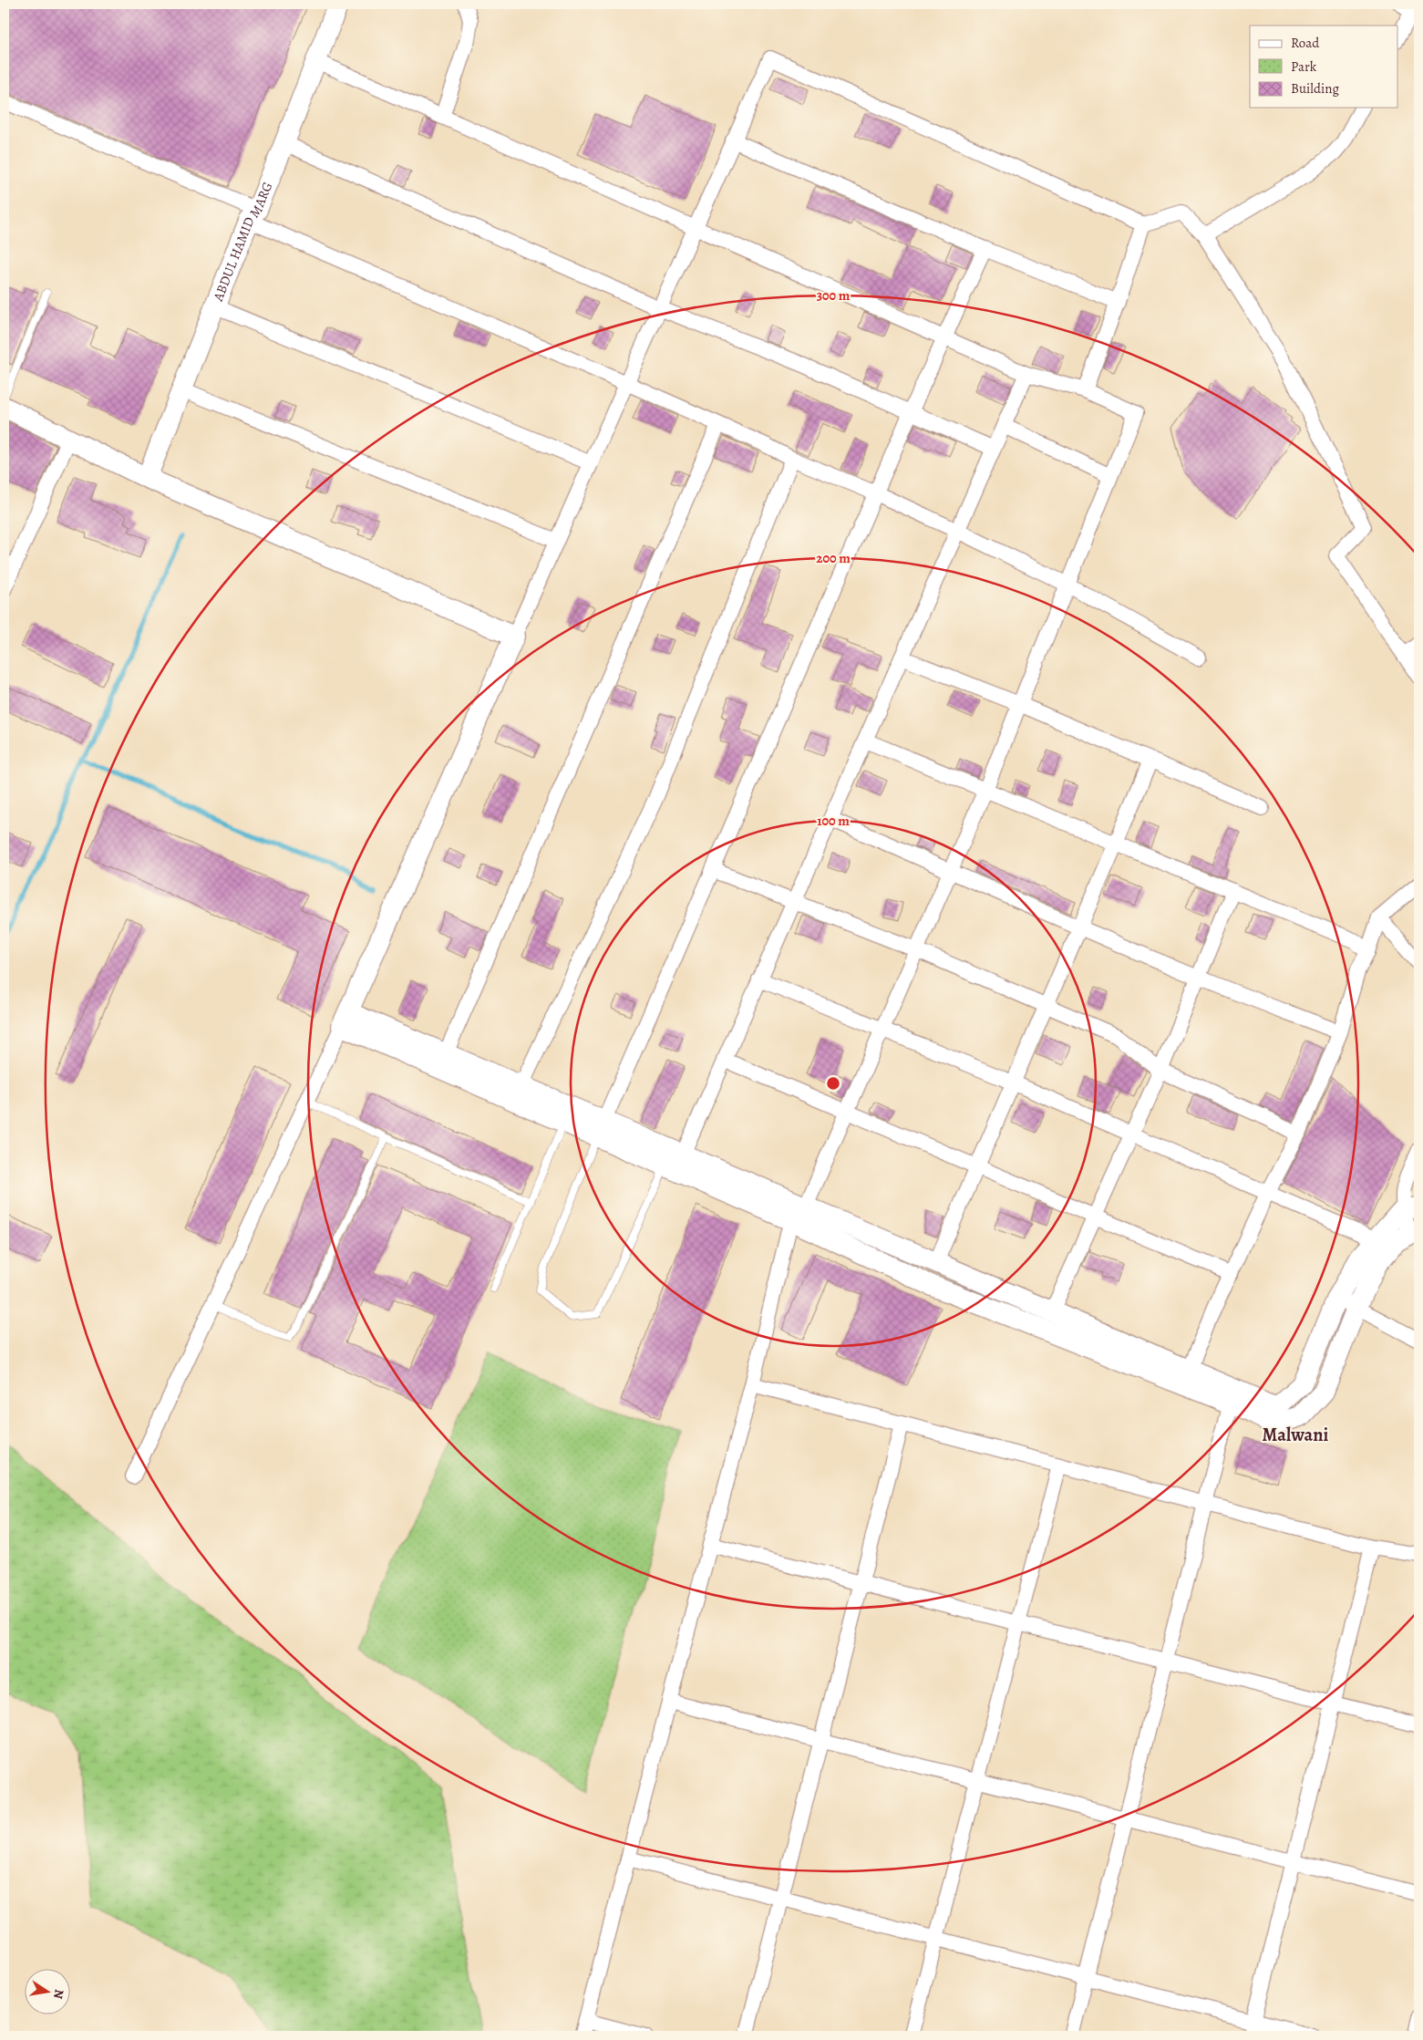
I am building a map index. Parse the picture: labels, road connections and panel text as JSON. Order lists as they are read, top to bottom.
{
  "streets": {
    "street": ["ABDUL HAMID MARG"]
  },
  "districts": ["Malwani"],
  "legend": ["Road", "Park", "Building"],
  "north": "right",
  "rings": ["300 m", "200 m", "100 m"]
}
